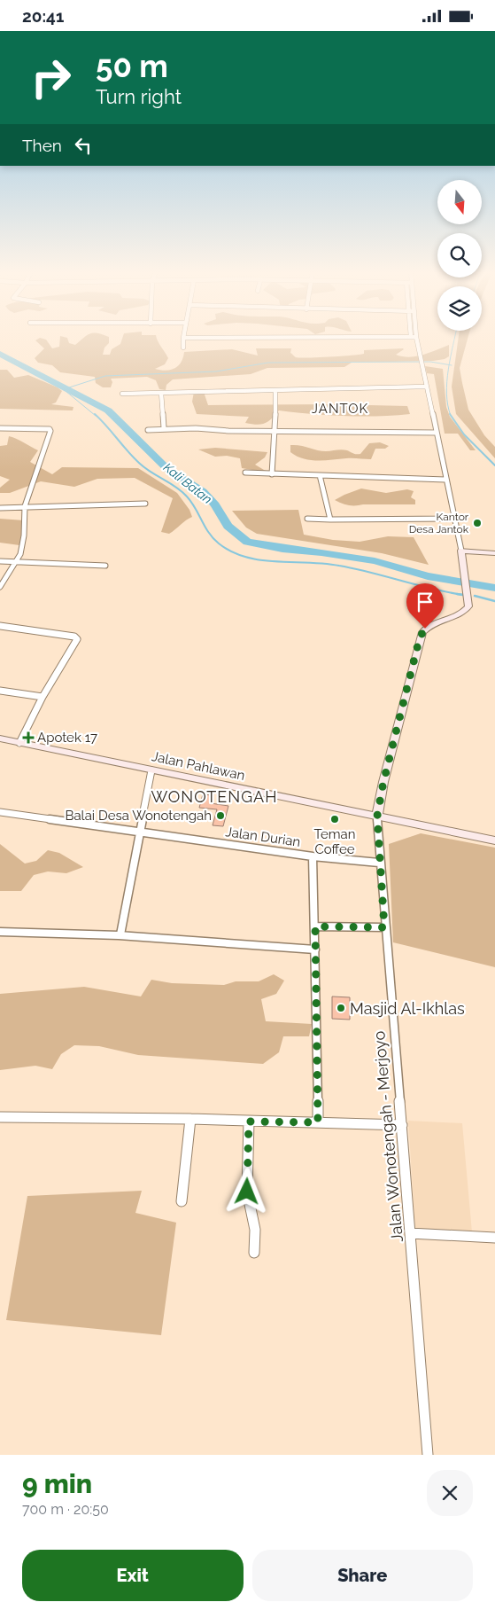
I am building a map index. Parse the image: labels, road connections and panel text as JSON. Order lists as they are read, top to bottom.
{
  "streets": {
    "street": ["Jalan Pahlawan", "Jalan Durian", "Jalan Wonotengah - Merjoyo"]
  },
  "crossings": [
    ["Jalan Pahlawan", "Jalan Wonotengah - Merjoyo"]
  ],
  "districts": ["JANTOK", "WONOTENGAH"],
  "water": ["Kali Batan"],
  "places": {
    "other": [
      "Kantor Desa Jantok",
      "Balai Desa Wonotengah",
      "Teman Coffee",
      "Masjid Al-Ikhlas"
    ],
    "health": ["Apotek 17"]
  },
  "north": "bottom",
  "page": {
    "status": "20:41",
    "turn": ["50 m", "Turn right"],
    "then": "Then",
    "heading": ["9 min", "700 m · 20:50"],
    "buttons": ["Exit", "Share"]
  }
}
